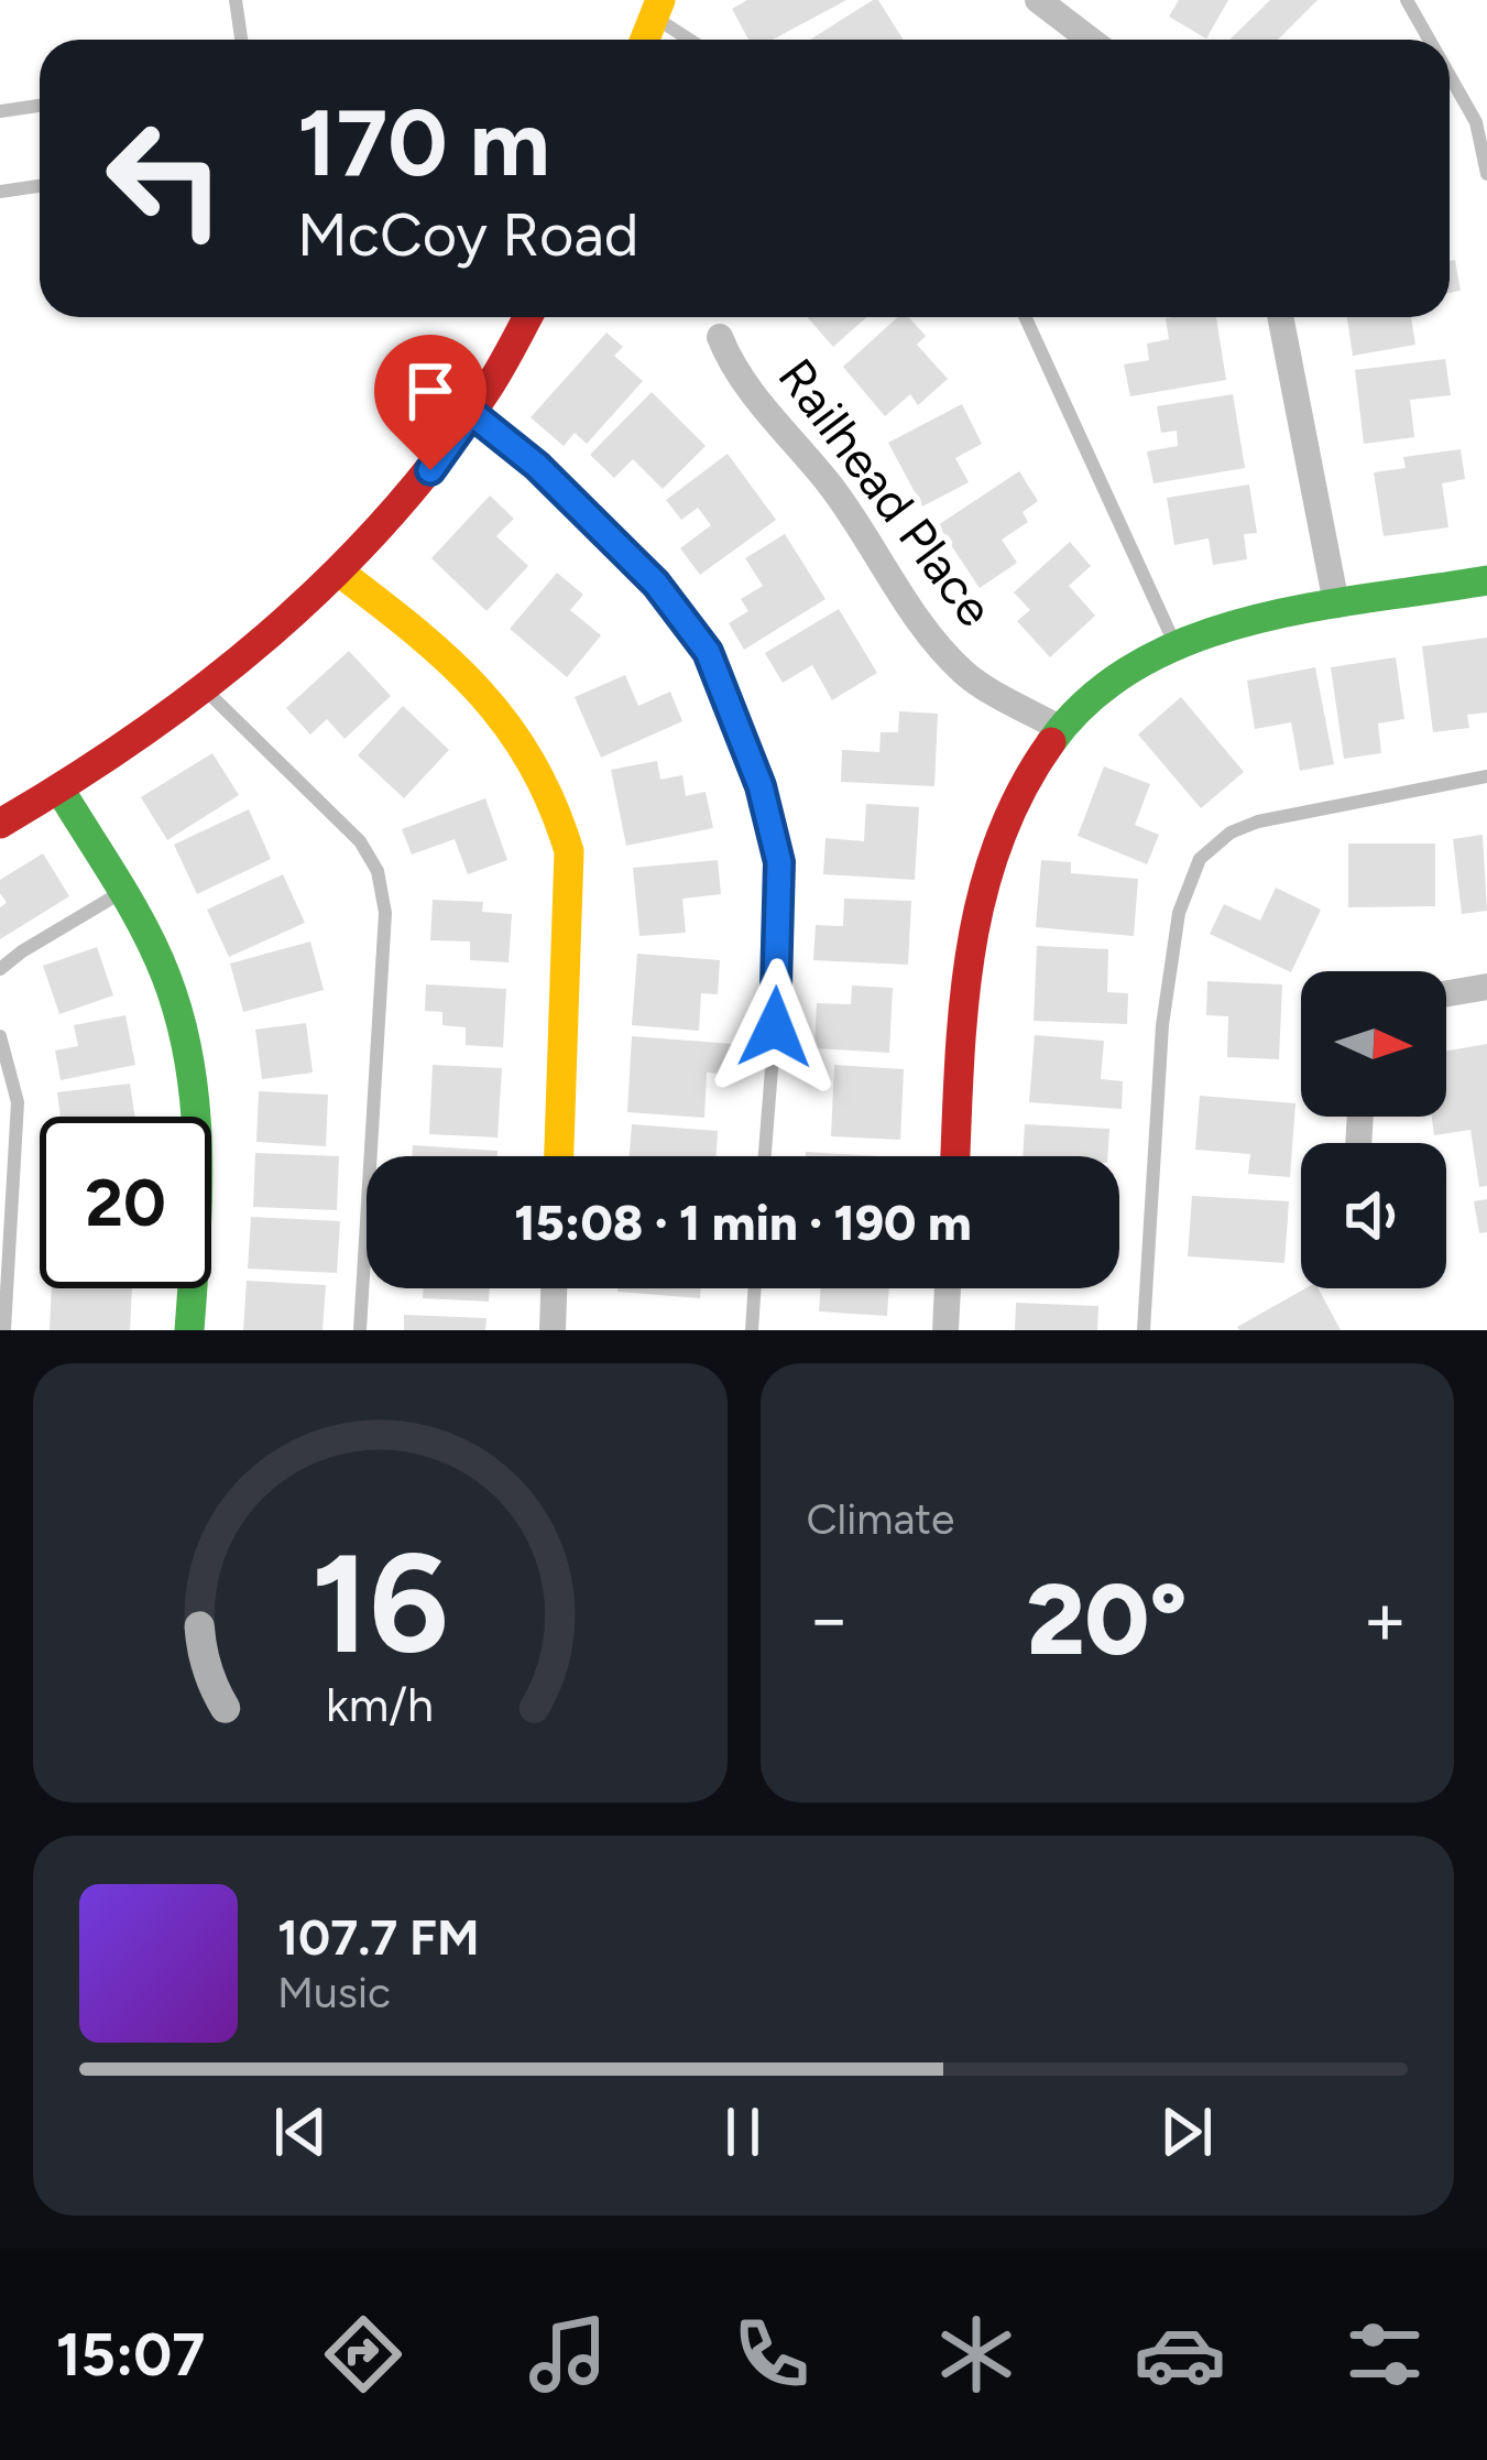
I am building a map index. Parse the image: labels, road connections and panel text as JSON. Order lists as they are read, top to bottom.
{
  "streets": {
    "street": ["Railhead Place"]
  },
  "north": "right",
  "page": {
    "turn": ["170 m", "McCoy Road"],
    "limit": "20",
    "trip": "15:08 · 1 min · 190 m",
    "tile": "Climate",
    "heat": ["−", "20°", "+"],
    "song": ["107.7 FM", "Music"],
    "tabs": "15:07",
    "gauge": ["16", "km/h"]
  }
}
